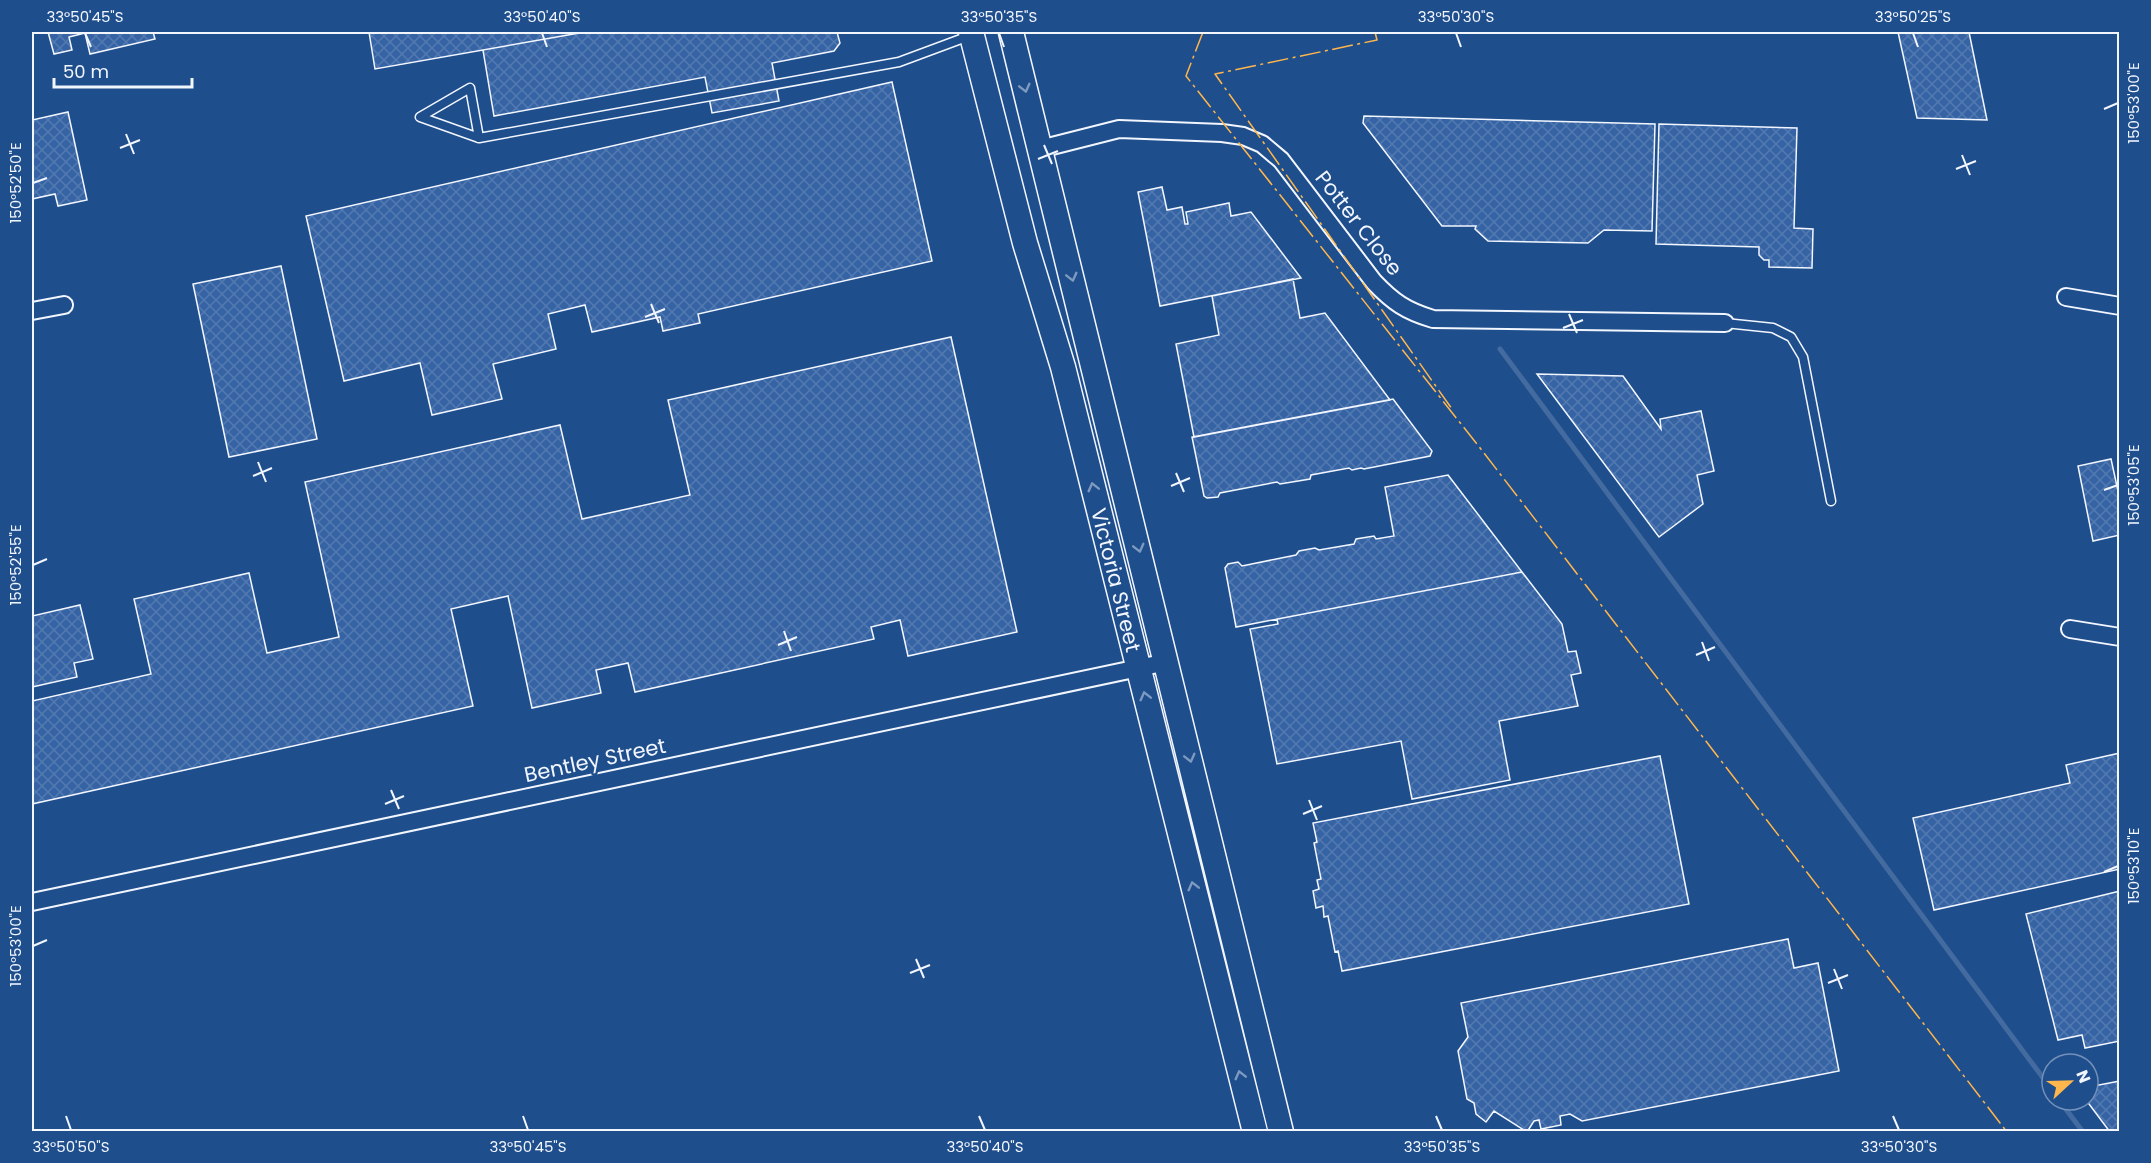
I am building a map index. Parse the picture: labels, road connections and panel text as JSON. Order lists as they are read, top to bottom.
{
  "streets": {
    "main road": ["Victoria Street"],
    "street": ["Potter Close", "Bentley Street"]
  },
  "crossings": [
    ["Potter Close", "Victoria Street"],
    ["Victoria Street", "Bentley Street"]
  ],
  "scale_bar": "50 m",
  "north": "right",
  "coordinates": [
    "33°50'45\"S",
    "33°50'40\"S",
    "33°50'35\"S",
    "33°50'30\"S",
    "33°50'25\"S",
    "150°53'00\"E",
    "150°52'50\"E",
    "150°53'05\"E",
    "150°52'55\"E",
    "150°53'10\"E",
    "33°50'50\"S"
  ]
}
